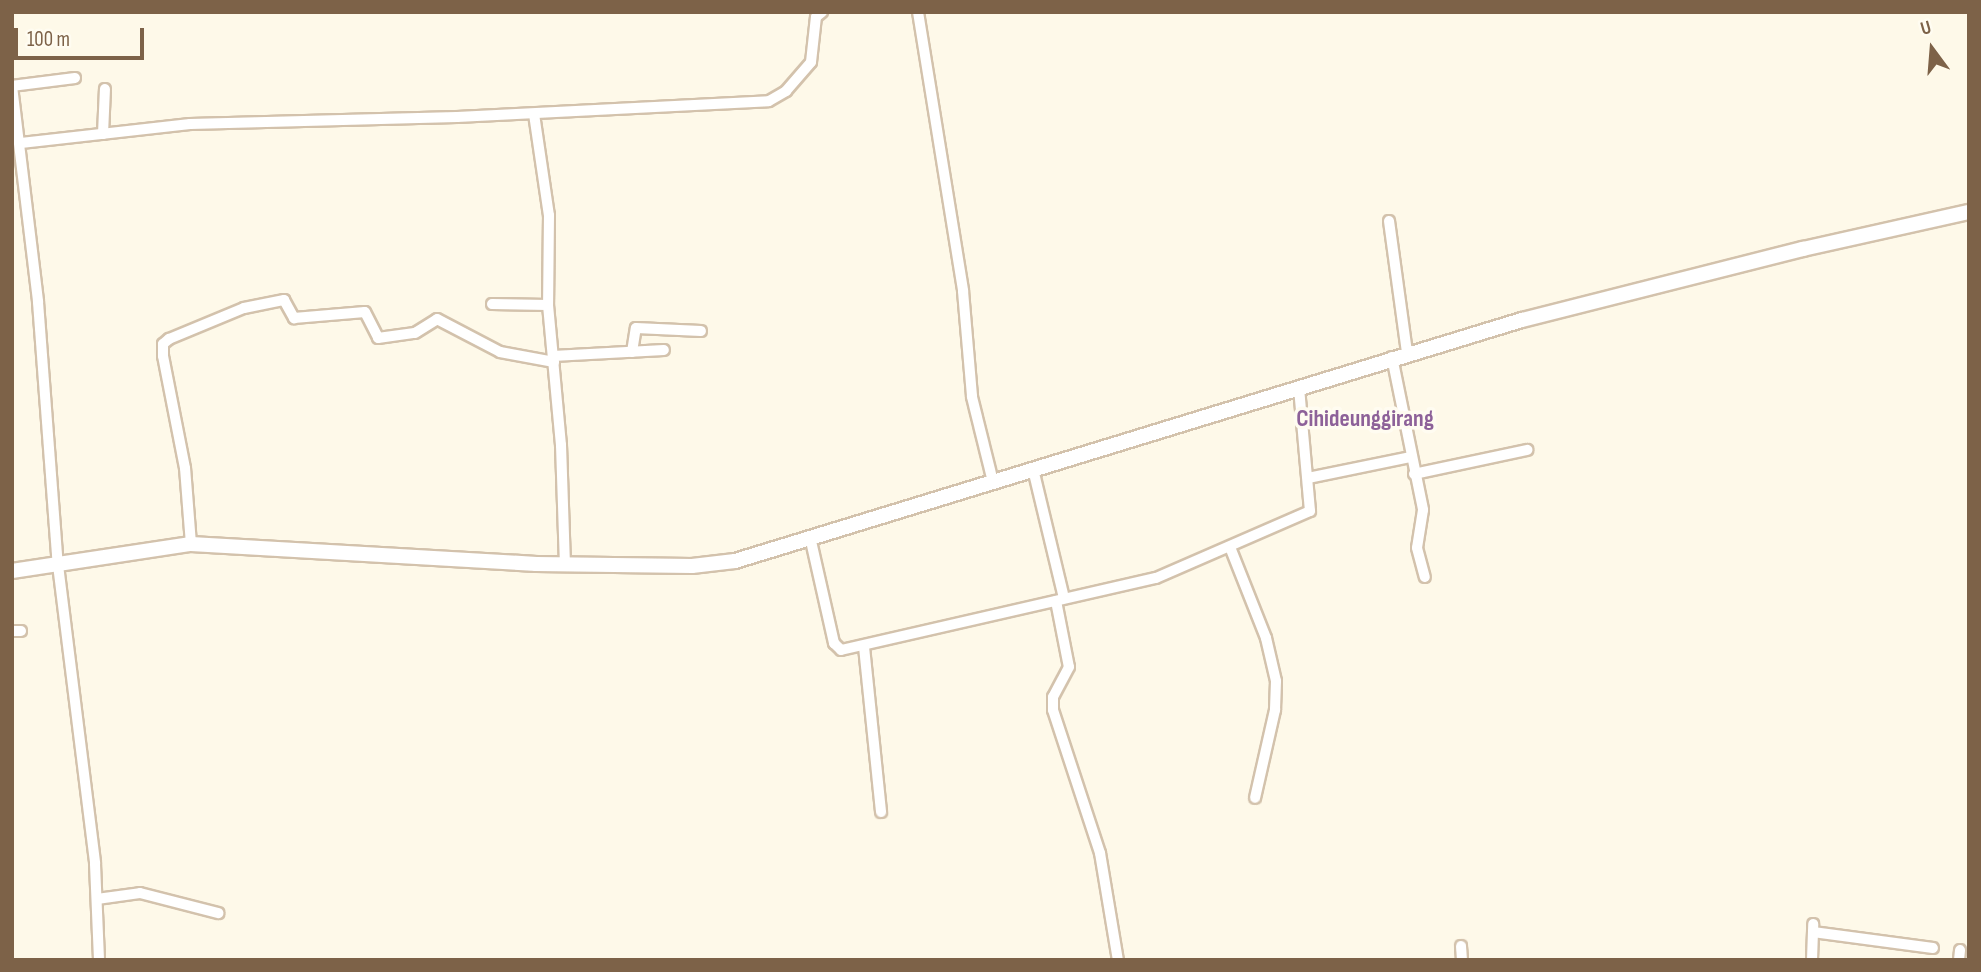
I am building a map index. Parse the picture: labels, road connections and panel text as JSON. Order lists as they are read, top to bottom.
{
  "districts": ["Cihideunggirang"],
  "scale_bar": "100 m",
  "north": "top"
}
